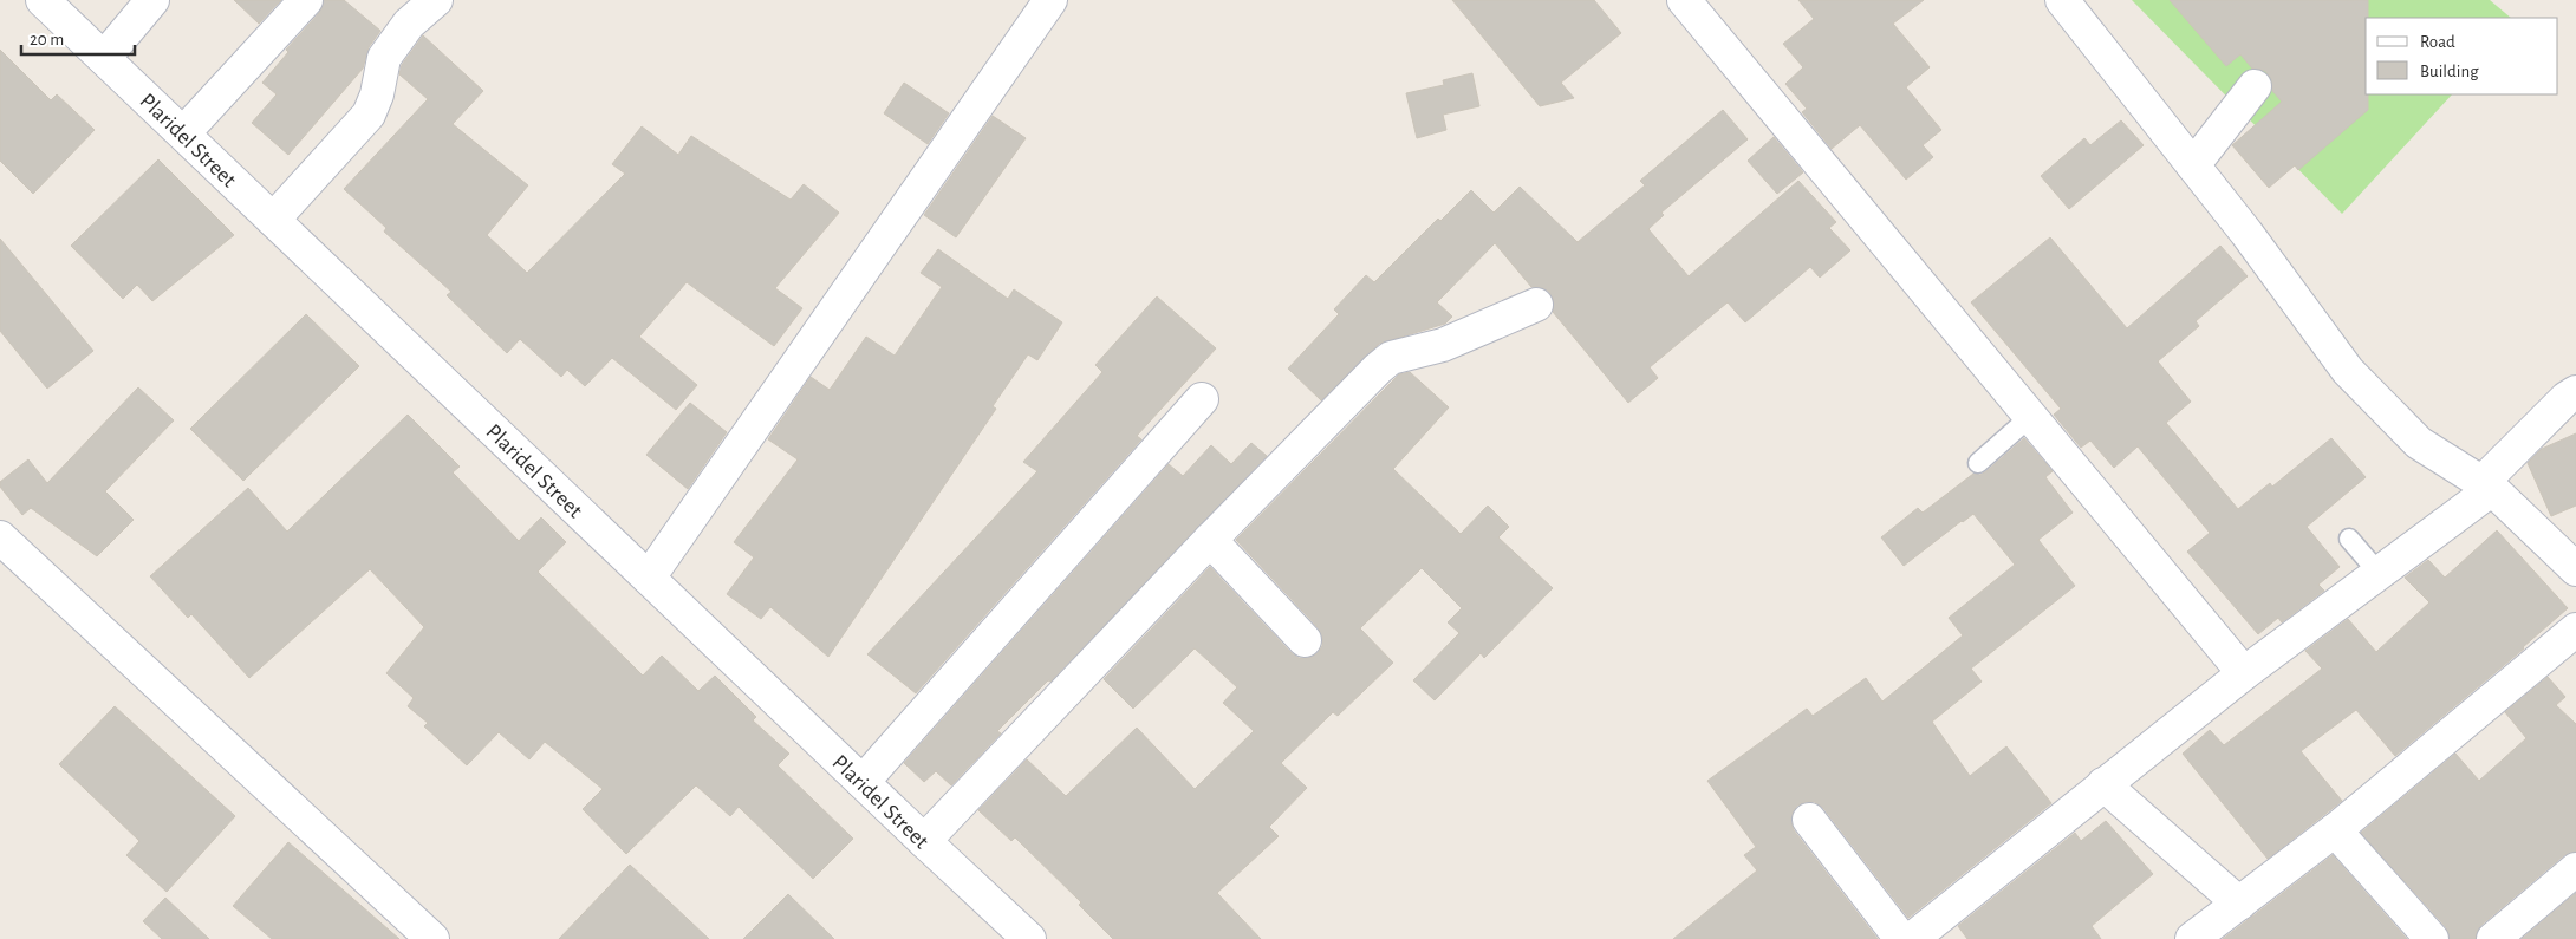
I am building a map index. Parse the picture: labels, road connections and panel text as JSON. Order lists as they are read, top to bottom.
{
  "streets": {
    "street": ["Plaridel Street"]
  },
  "legend": ["Road", "Building"],
  "scale_bar": "20 m"
}
